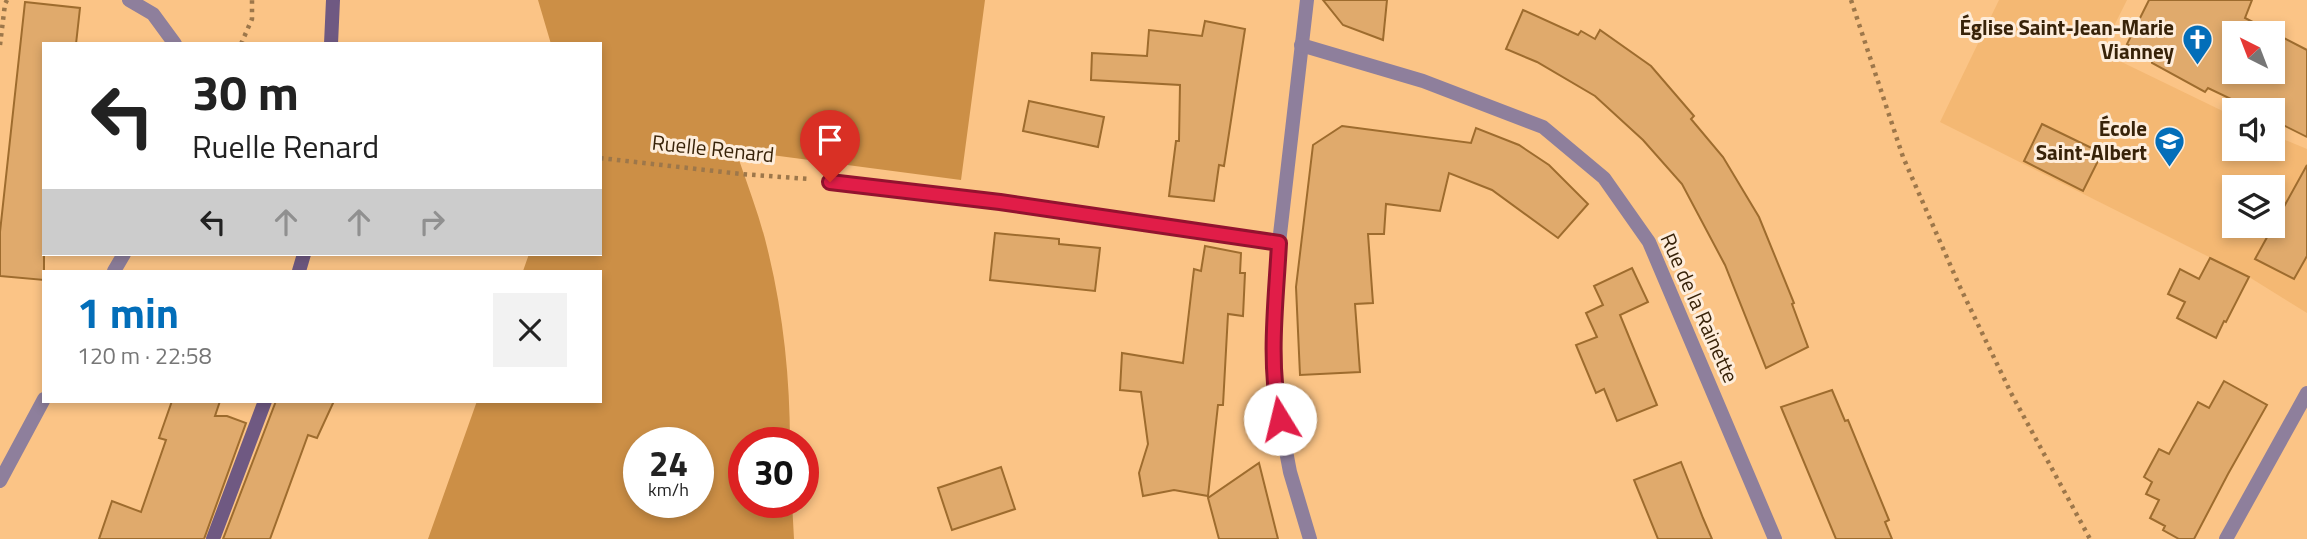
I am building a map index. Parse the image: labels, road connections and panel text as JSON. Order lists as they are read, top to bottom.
{
  "streets": {
    "street": ["Rue de la Rainette"],
    "path": ["Ruelle Renard"]
  },
  "places": {
    "church": ["Église Saint-Jean-Marie Vianney"],
    "school or university": ["École Saint-Albert"]
  },
  "north": "top left",
  "page": {
    "turn": ["30 m", "Ruelle Renard"],
    "heading": ["1 min", "120 m · 22:58"],
    "speed": "24 km/h",
    "limit": "30"
  }
}
